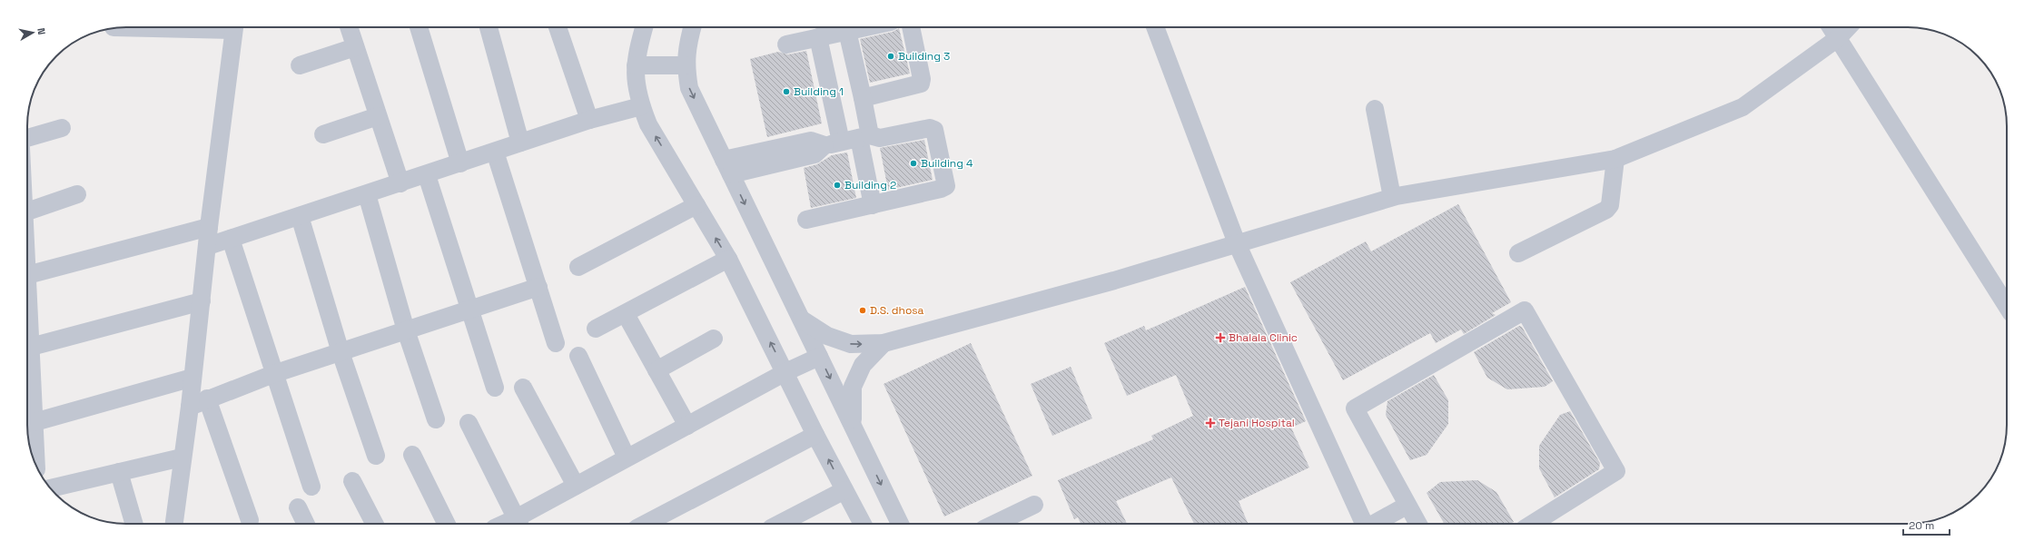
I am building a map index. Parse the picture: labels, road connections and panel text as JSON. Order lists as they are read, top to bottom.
{
  "places": {
    "other": [
      "Building 3",
      "Building 1",
      "Building 4",
      "Building 2",
      "D.S. dhosa"
    ],
    "health": ["Bhalala Clinic", "Tejani Hospital"]
  },
  "scale_bar": "20 m",
  "north": "right"
}
